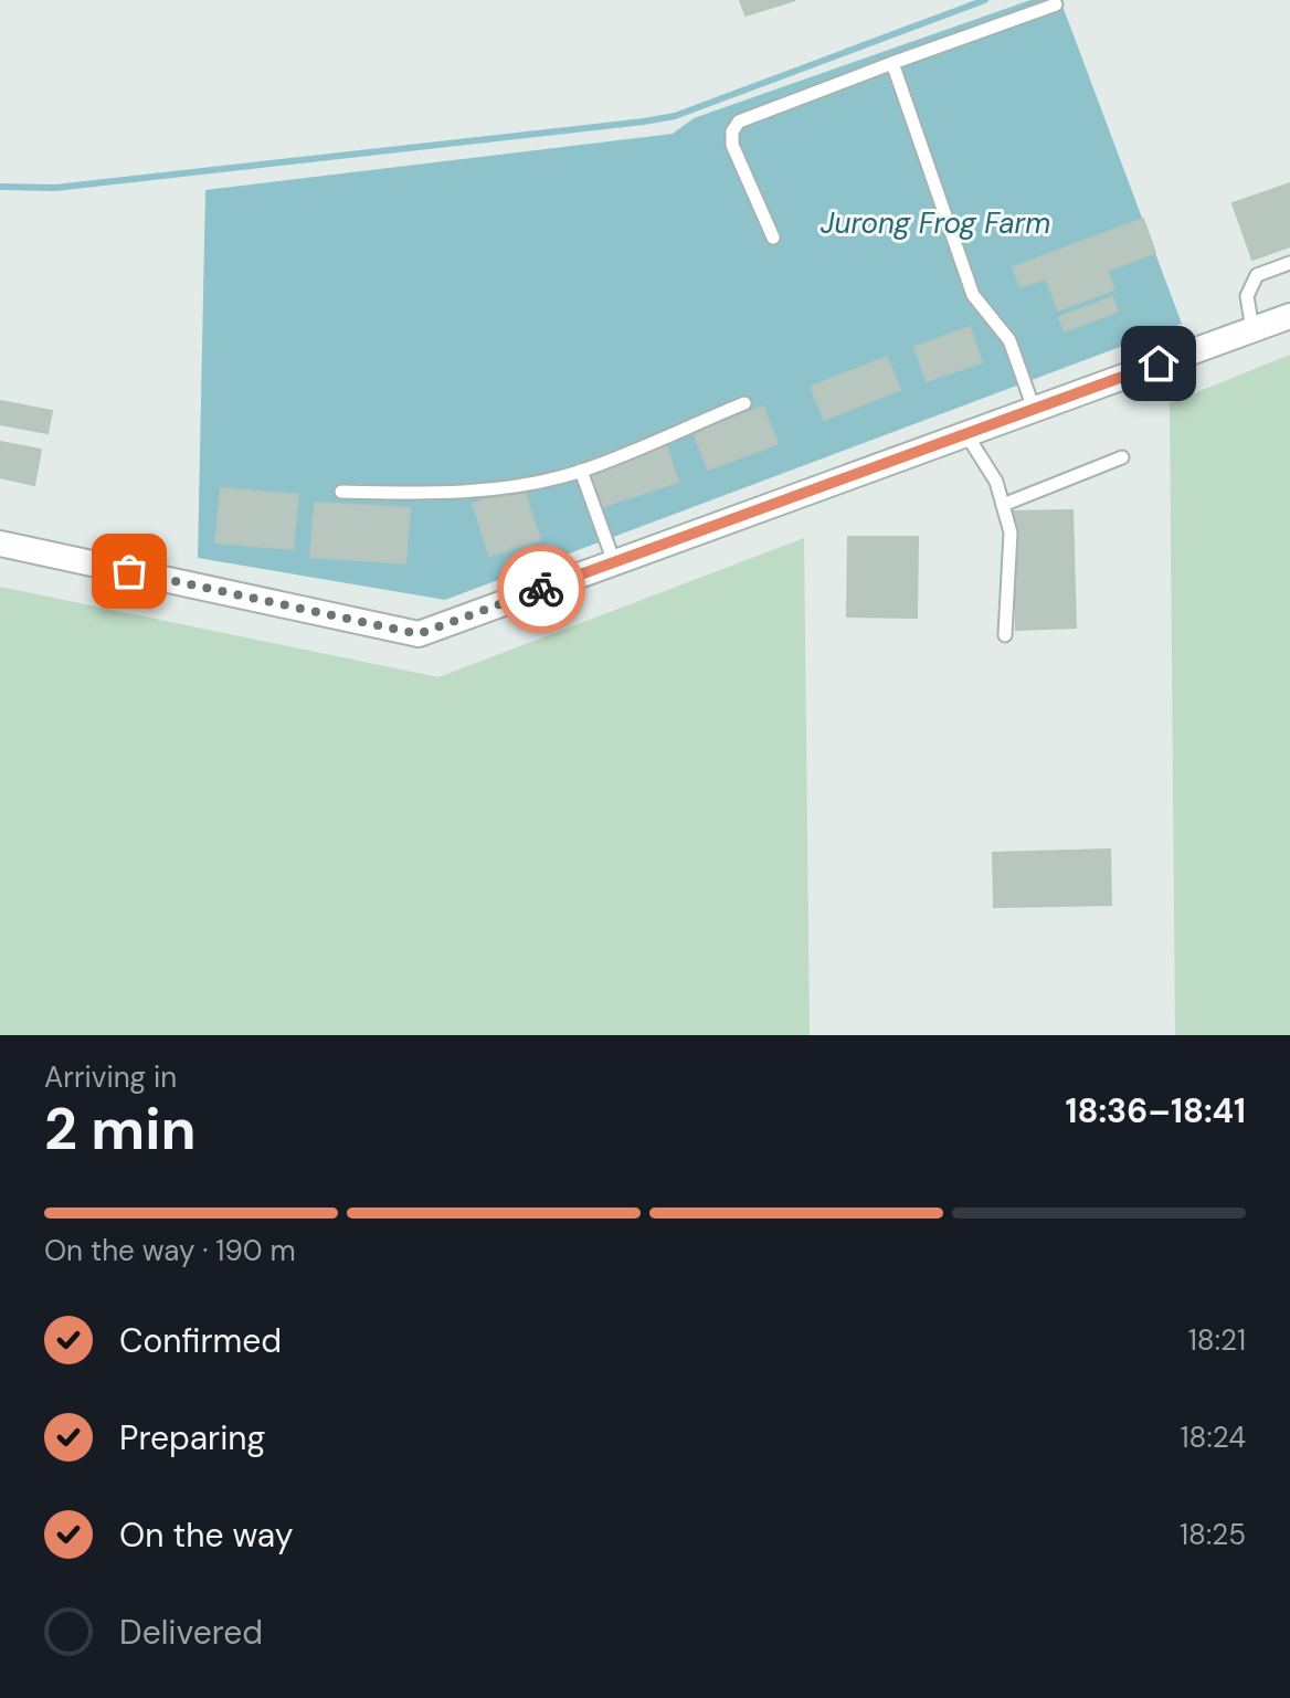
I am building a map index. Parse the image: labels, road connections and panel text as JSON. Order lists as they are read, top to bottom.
{
  "water": ["Jurong Frog Farm"],
  "page": {
    "heading": ["2 min", "Arriving in", "18:36–18:41"],
    "bar": "On the way · 190 m",
    "list": [
      ["Confirmed", "18:21"],
      ["Preparing", "18:24"],
      ["On the way", "18:25"],
      "Delivered"
    ]
  }
}
